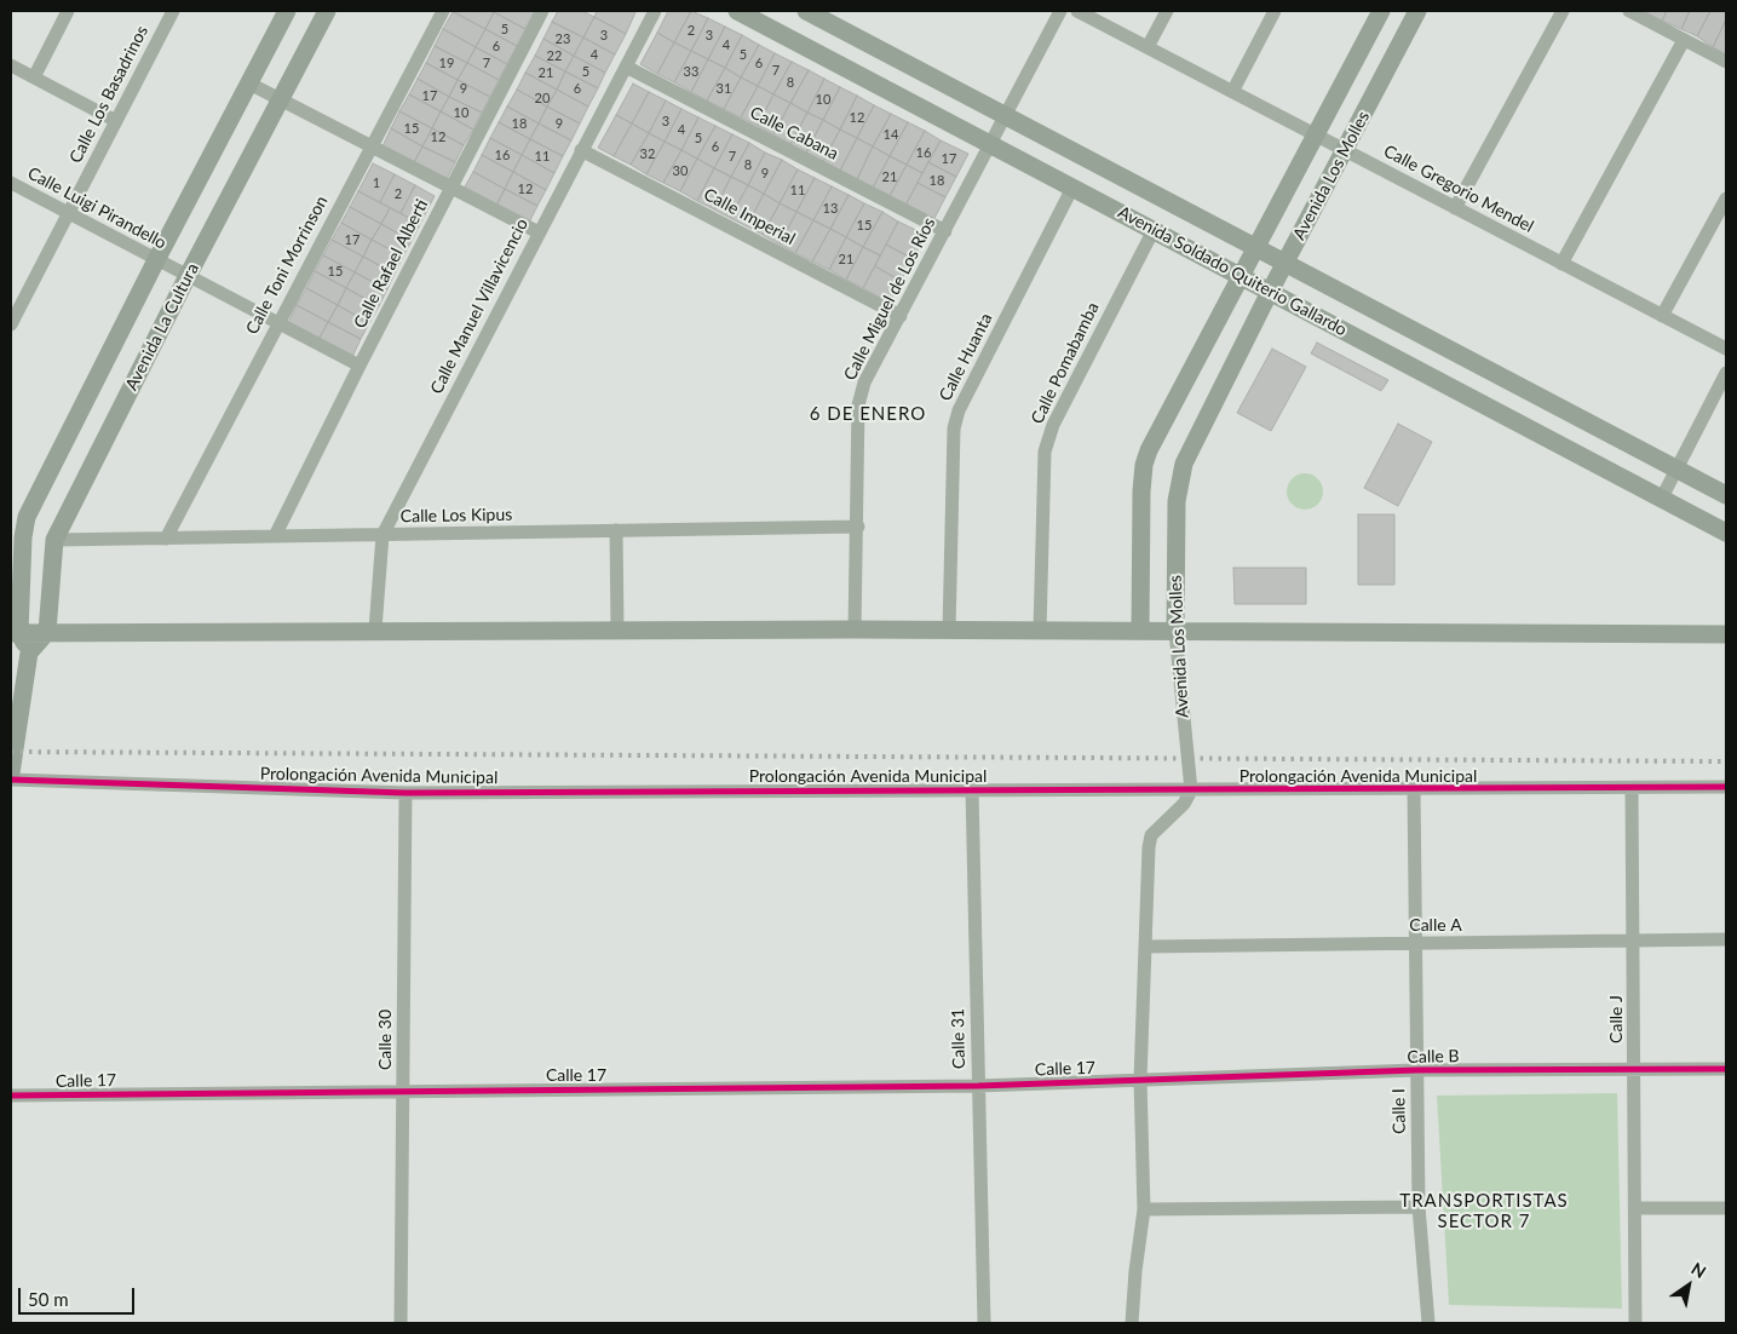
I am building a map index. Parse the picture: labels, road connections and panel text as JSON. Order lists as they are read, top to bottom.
{
  "streets": {
    "street": [
      "Calle Los Basadrinos",
      "Calle Cabana",
      "Avenida Los Molles",
      "Calle Gregorio Mendel",
      "Calle Luigi Pirandello",
      "Calle Imperial",
      "Calle Rafael Alberti",
      "Calle Toni Morrinson",
      "Avenida Soldado Quiterio Gallardo",
      "Calle Miguel de Los Ríos",
      "Calle Manuel Villavicencio",
      "Avenida La Cultura",
      "Calle Huanta",
      "Calle Pomabamba",
      "Calle Los Kipus",
      "Prolongación Avenida Municipal",
      "Calle A",
      "Calle J",
      "Calle 31",
      "Calle 30",
      "Calle B",
      "Calle 17",
      "Calle I"
    ]
  },
  "crossings": [
    ["Calle Los Basadrinos", "Calle Luigi Pirandello"],
    ["Calle Cabana", "Calle Miguel de Los Ríos"],
    ["Calle Cabana", "Calle Manuel Villavicencio"],
    ["Avenida Los Molles", "Calle Gregorio Mendel"],
    ["Avenida Los Molles", "Avenida Soldado Quiterio Gallardo"],
    ["Avenida Los Molles", "Prolongación Avenida Municipal"],
    ["Calle Luigi Pirandello", "Calle Rafael Alberti"],
    ["Calle Luigi Pirandello", "Calle Toni Morrinson"],
    ["Calle Luigi Pirandello", "Avenida La Cultura"],
    ["Calle Imperial", "Calle Miguel de Los Ríos"],
    ["Calle Imperial", "Calle Manuel Villavicencio"],
    ["Calle Rafael Alberti", "Calle Los Kipus"],
    ["Calle Toni Morrinson", "Calle Los Kipus"],
    ["Avenida Soldado Quiterio Gallardo", "Calle Miguel de Los Ríos"],
    ["Avenida Soldado Quiterio Gallardo", "Calle Huanta"],
    ["Avenida Soldado Quiterio Gallardo", "Calle Pomabamba"],
    ["Calle Miguel de Los Ríos", "Calle Los Kipus"],
    ["Calle Manuel Villavicencio", "Calle Los Kipus"],
    ["Avenida La Cultura", "Calle Los Kipus"],
    ["Prolongación Avenida Municipal", "Calle J"],
    ["Prolongación Avenida Municipal", "Calle 31"],
    ["Prolongación Avenida Municipal", "Calle 30"],
    ["Prolongación Avenida Municipal", "Calle I"],
    ["Calle A", "Calle J"],
    ["Calle A", "Calle I"],
    ["Calle J", "Calle B"],
    ["Calle 31", "Calle 17"],
    ["Calle 30", "Calle 17"],
    ["Calle B", "Calle 17"],
    ["Calle B", "Calle I"]
  ],
  "districts": ["6 DE ENERO", "TRANSPORTISTAS SECTOR 7"],
  "house_numbers": [
    "5",
    "2",
    "3",
    "3",
    "23",
    "4",
    "6",
    "4",
    "5",
    "22",
    "19",
    "7",
    "6",
    "7",
    "5",
    "33",
    "21",
    "8",
    "9",
    "6",
    "31",
    "17",
    "20",
    "10",
    "10",
    "12",
    "3",
    "18",
    "9",
    "15",
    "4",
    "14",
    "12",
    "5",
    "6",
    "16",
    "32",
    "16",
    "11",
    "7",
    "17",
    "8",
    "30",
    "9",
    "21",
    "18",
    "1",
    "12",
    "11",
    "2",
    "13",
    "15",
    "17",
    "21",
    "15"
  ],
  "scale_bar": "50 m",
  "north": "top right"
}
